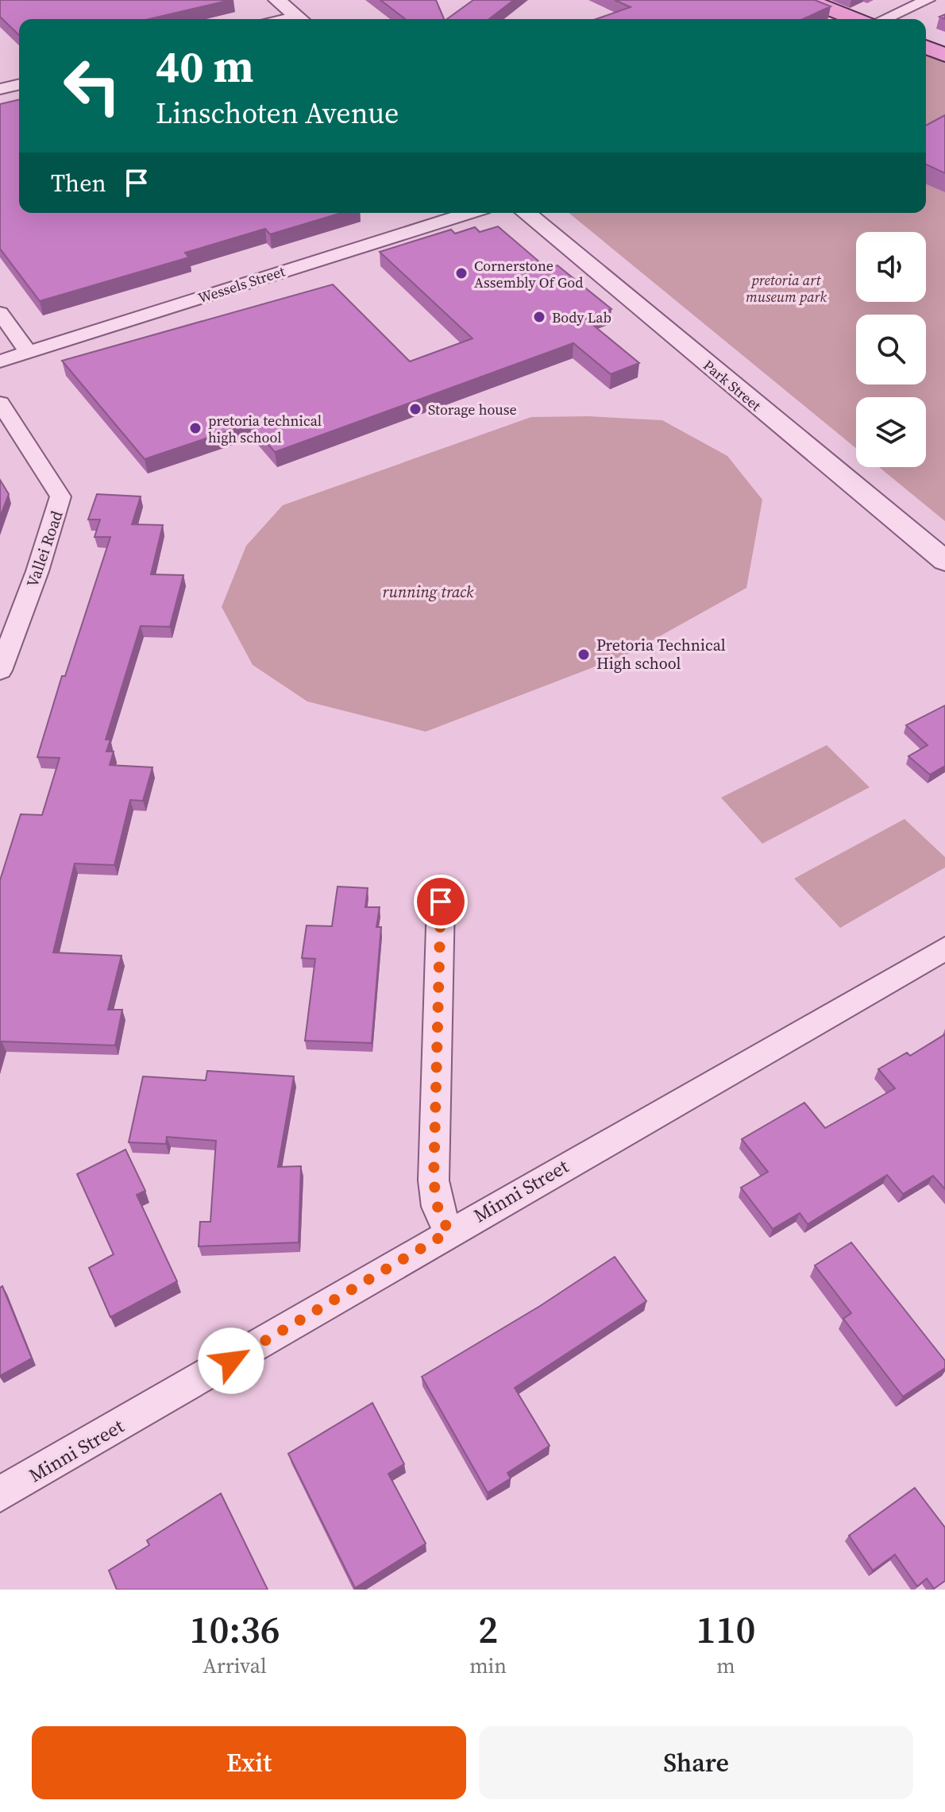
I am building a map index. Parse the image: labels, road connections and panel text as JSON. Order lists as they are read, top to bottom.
{
  "streets": {
    "street": [
      "Wessels Street",
      "Park Street",
      "Vallei Road",
      "Minni Street"
    ]
  },
  "parks": ["pretoria art museum park", "running track"],
  "places": [
    "Cornerstone Assembly Of God",
    "Body Lab",
    "Storage house",
    "pretoria technical high school",
    "Pretoria Technical High school"
  ],
  "page": {
    "turn": ["40 m", "Linschoten Avenue"],
    "then": "Then",
    "eta": [
      "10:36",
      "Arrival",
      "2",
      "min",
      "110",
      "m"
    ],
    "buttons": ["Exit", "Share"]
  }
}
